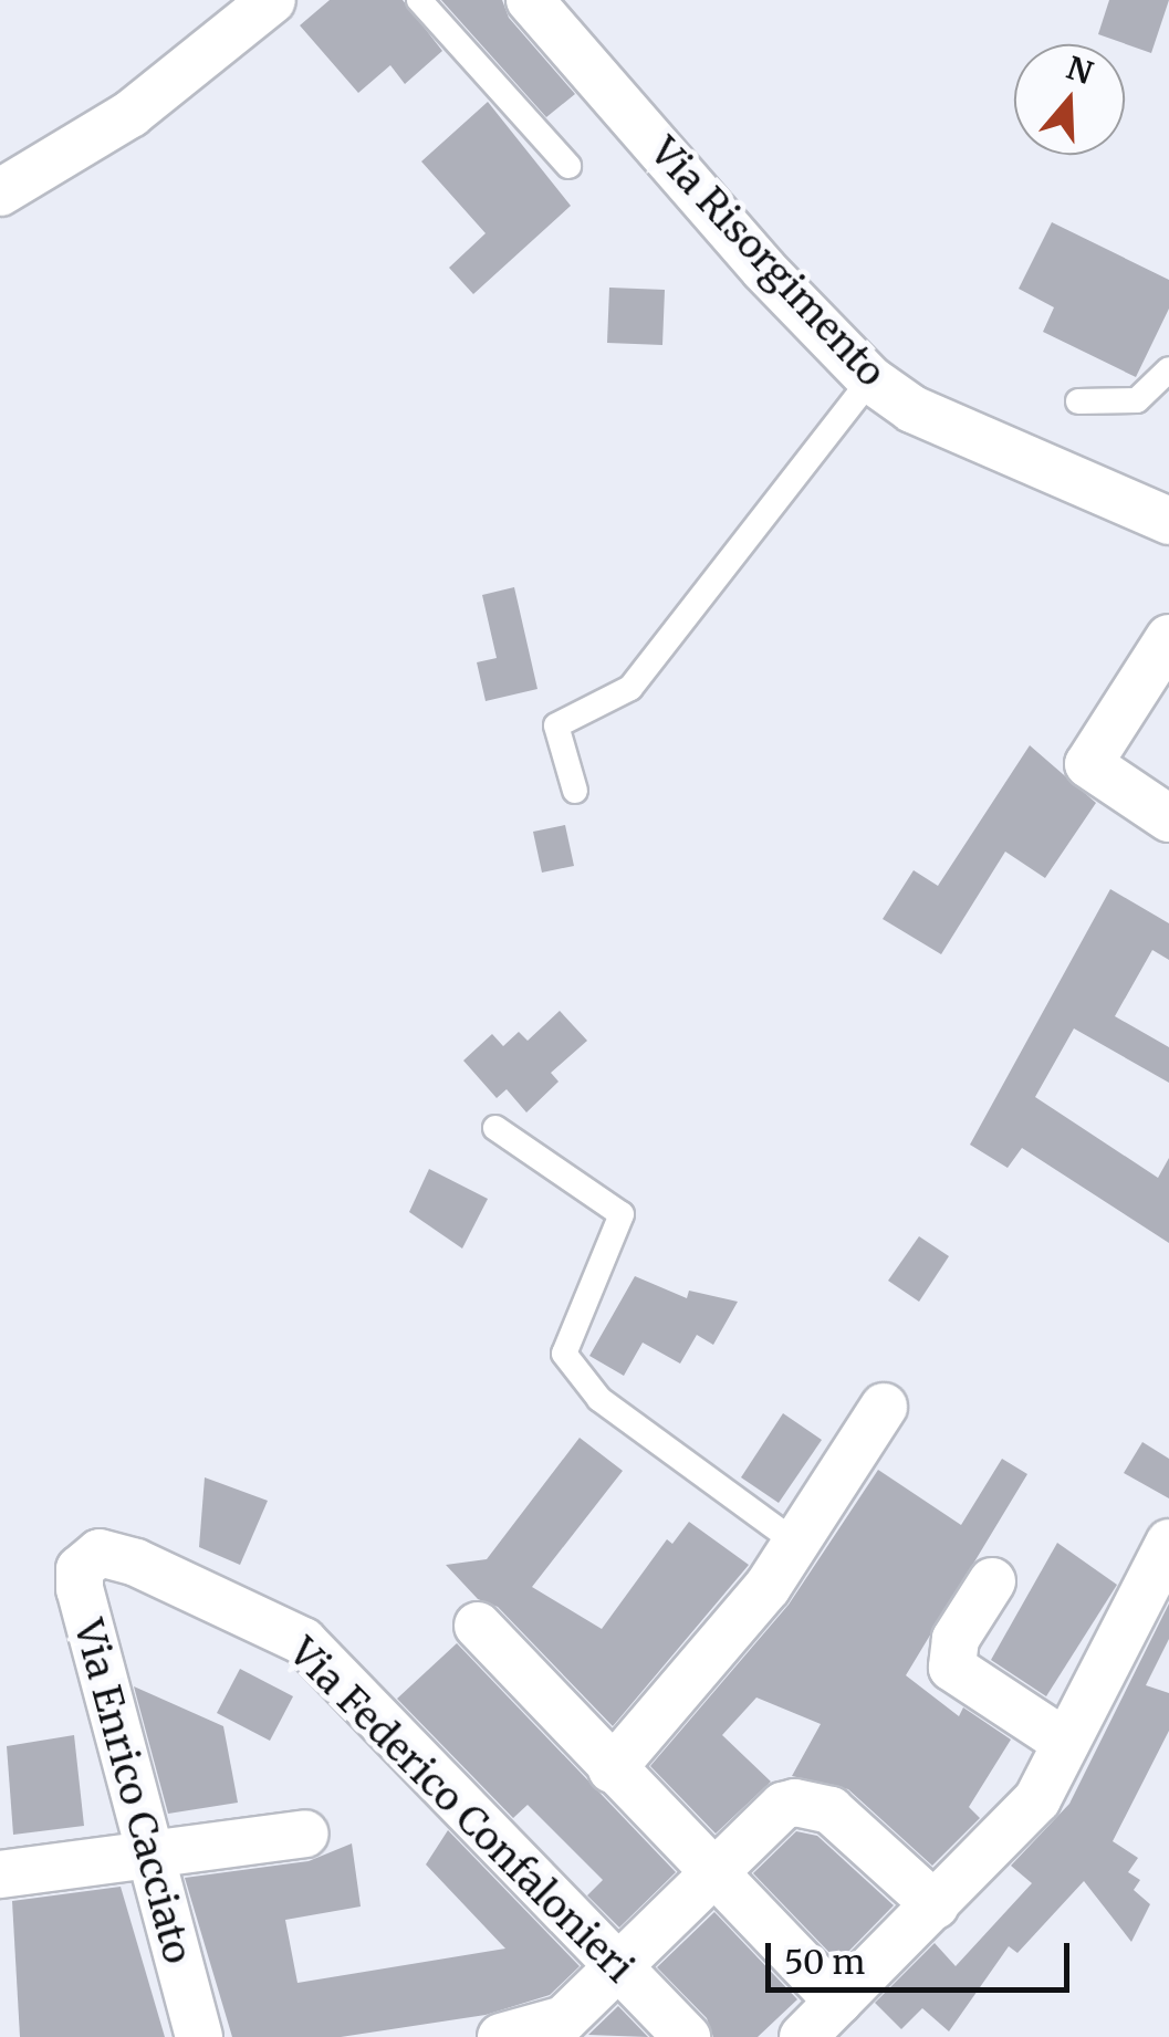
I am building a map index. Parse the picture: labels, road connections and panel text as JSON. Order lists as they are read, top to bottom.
{
  "streets": {
    "street": ["Via Risorgimento", "Via Enrico Cacciato", "Via Federico Confalonieri"]
  },
  "crossings": [
    ["Via Enrico Cacciato", "Via Federico Confalonieri"]
  ],
  "scale_bar": "50 m",
  "north": "top"
}
